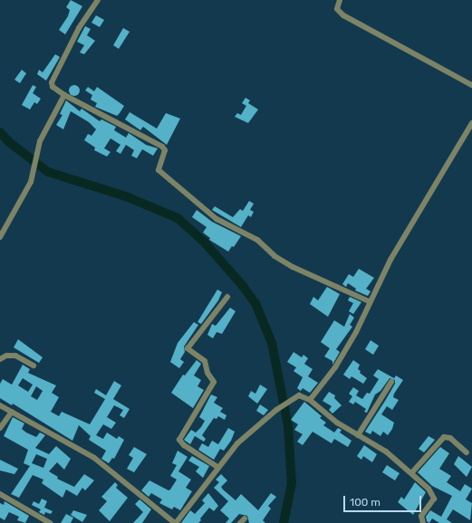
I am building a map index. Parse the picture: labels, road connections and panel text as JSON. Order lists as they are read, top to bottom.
{
  "scale_bar": "100 m"
}
